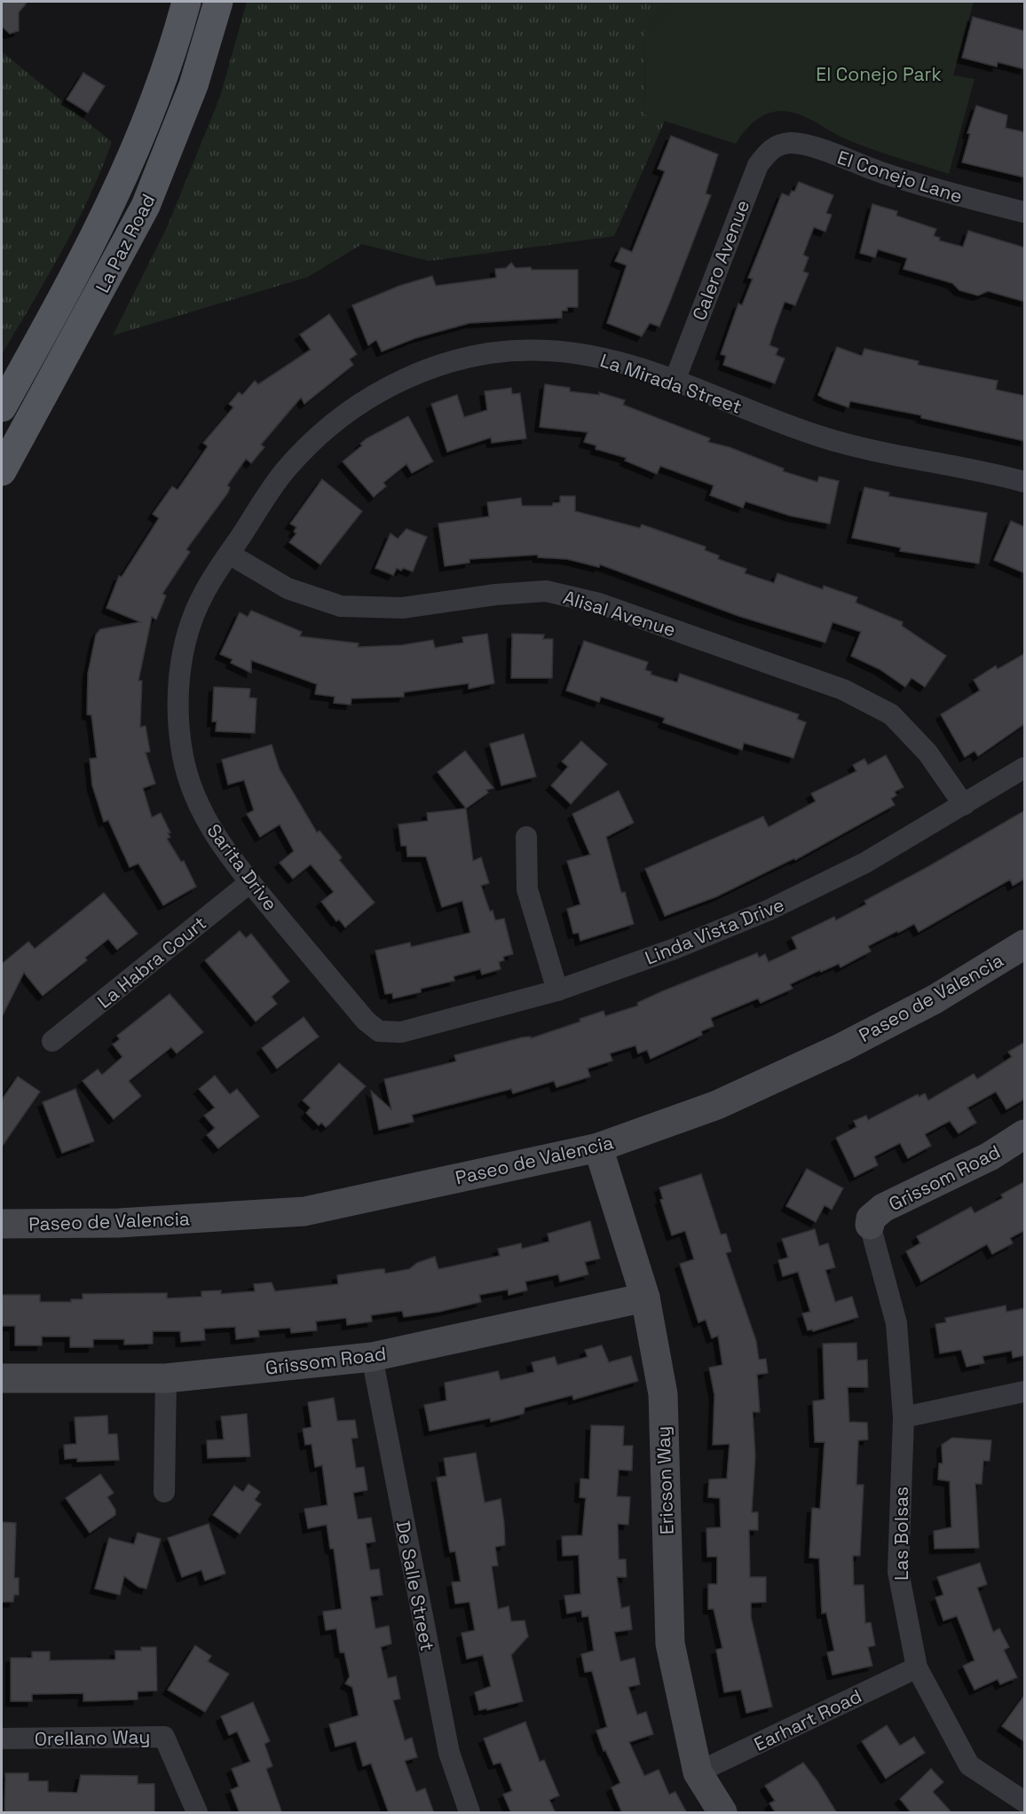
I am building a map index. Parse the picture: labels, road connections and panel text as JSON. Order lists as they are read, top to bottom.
{
  "streets": {
    "main road": ["La Paz Road"],
    "street": [
      "El Conejo Lane",
      "Calero Avenue",
      "La Mirada Street",
      "Alisal Avenue",
      "Sarita Drive",
      "Linda Vista Drive",
      "La Habra Court",
      "Paseo de Valencia",
      "Grissom Road",
      "Ericson Way",
      "Las Bolsas",
      "De Salle Street",
      "Earhart Road",
      "Orellano Way"
    ]
  },
  "crossings": [
    ["El Conejo Lane", "Calero Avenue"],
    ["Calero Avenue", "La Mirada Street"],
    ["La Mirada Street", "Alisal Avenue"],
    ["La Mirada Street", "Sarita Drive"],
    ["Alisal Avenue", "Sarita Drive"],
    ["Alisal Avenue", "Linda Vista Drive"],
    ["Sarita Drive", "Linda Vista Drive"],
    ["Sarita Drive", "La Habra Court"],
    ["Paseo de Valencia", "Ericson Way"],
    ["Grissom Road", "Ericson Way"],
    ["Grissom Road", "Las Bolsas"],
    ["Grissom Road", "De Salle Street"],
    ["Ericson Way", "Earhart Road"],
    ["Las Bolsas", "Earhart Road"]
  ],
  "parks": ["El Conejo Park"]
}
